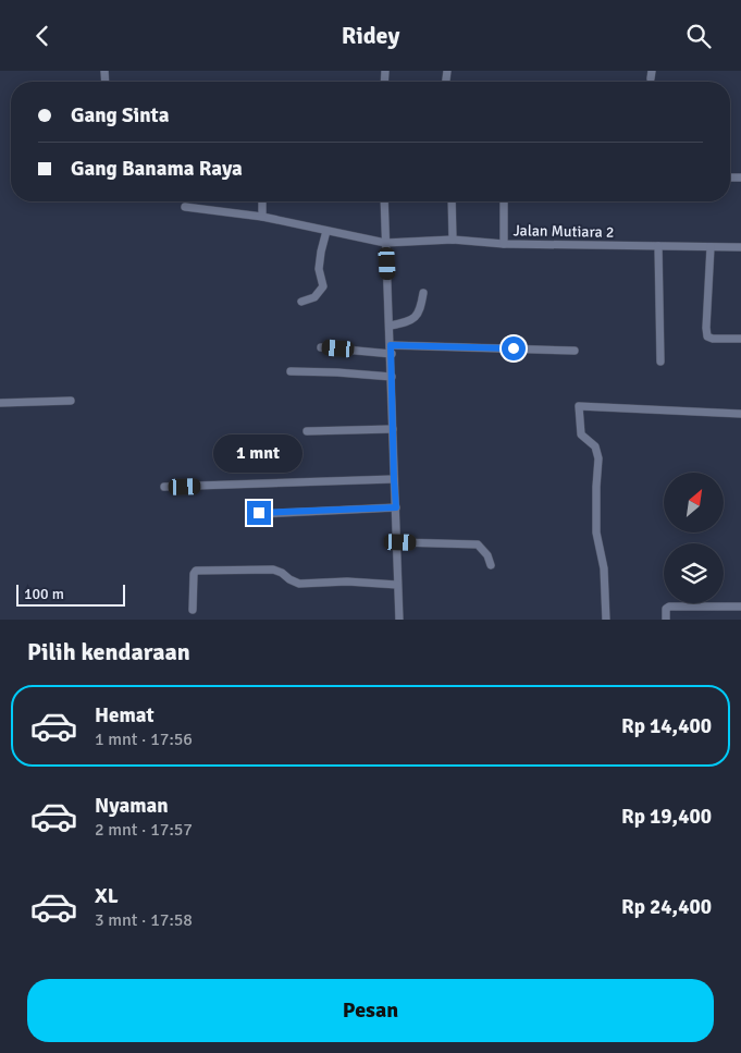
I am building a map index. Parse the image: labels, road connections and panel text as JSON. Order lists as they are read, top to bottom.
{
  "streets": {
    "street": ["Jalan Mutiara 2"]
  },
  "scale_bar": "100 m",
  "north": "top right",
  "page": {
    "header": "Ridey",
    "banner": ["Gang Sinta", "Gang Banama Raya"],
    "bubble": "1 mnt",
    "scale": "100 m",
    "heading": "Pilih kendaraan",
    "list": [
      {
        "name": "Hemat",
        "note": "1 mnt · 17:56",
        "value": "Rp 14,400"
      },
      {
        "name": "Nyaman",
        "note": "2 mnt · 17:57",
        "value": "Rp 19,400"
      },
      {
        "name": "XL",
        "note": "3 mnt · 17:58",
        "value": "Rp 24,400"
      }
    ],
    "buttons": "Pesan"
  }
}
